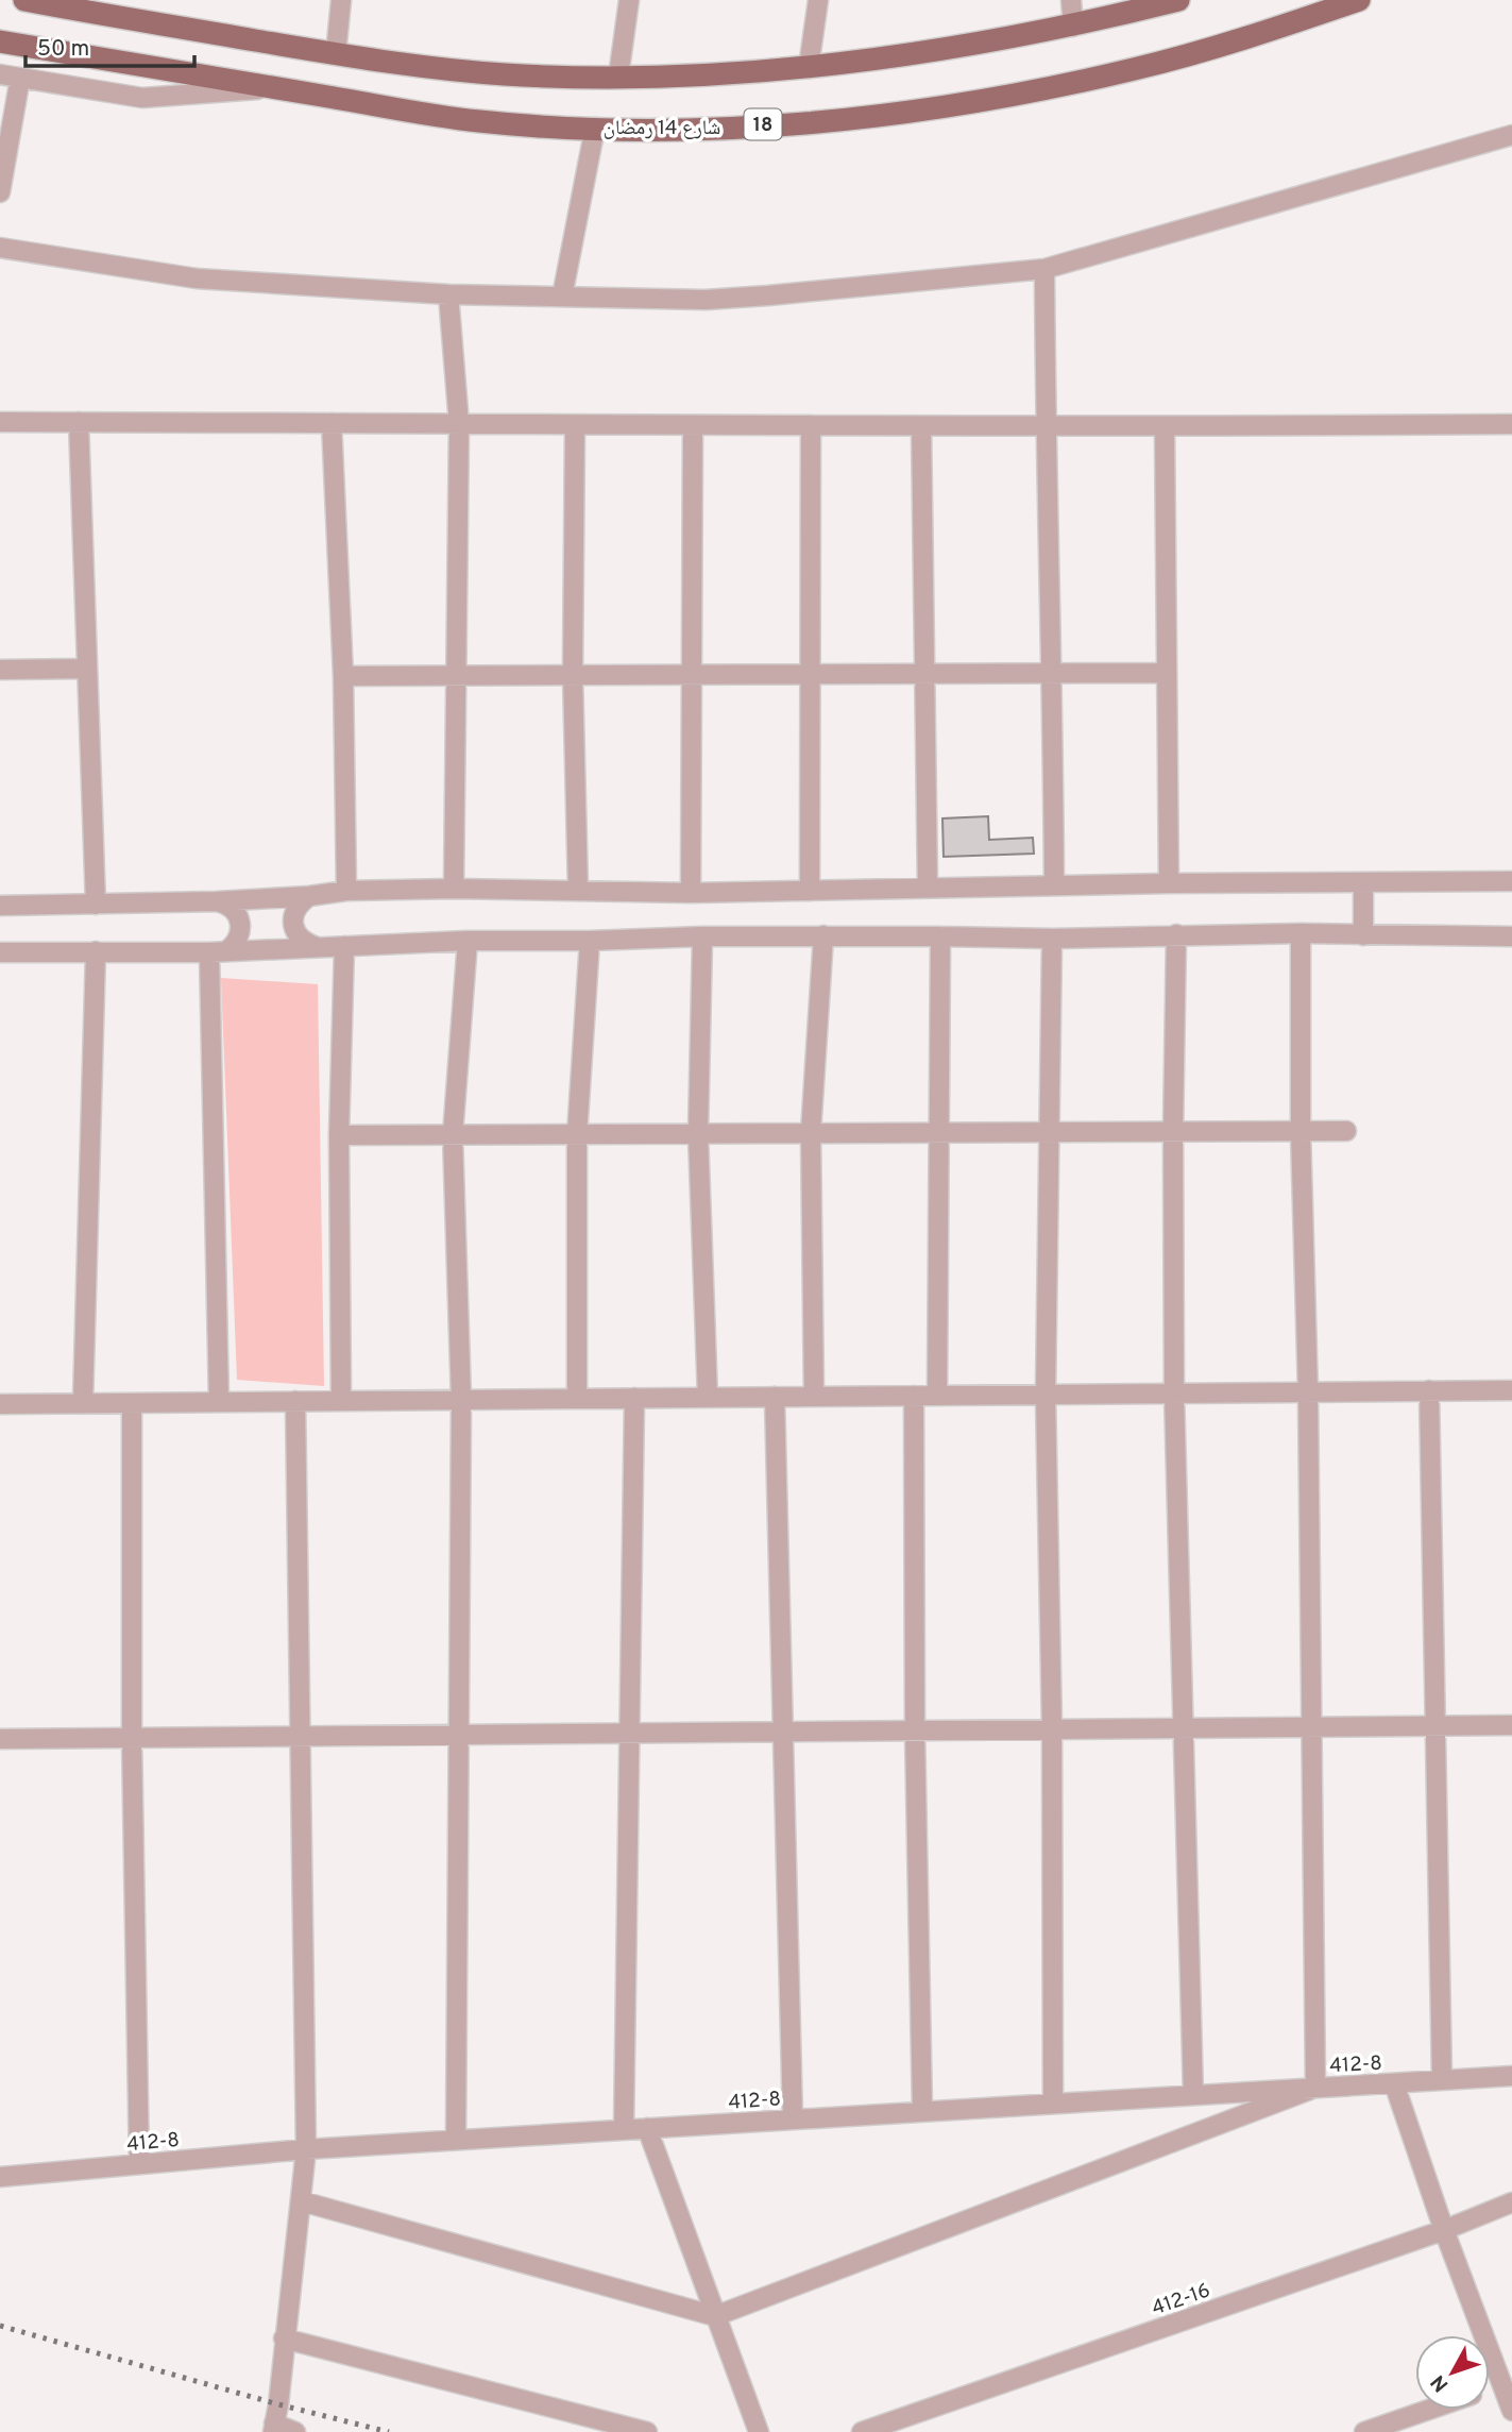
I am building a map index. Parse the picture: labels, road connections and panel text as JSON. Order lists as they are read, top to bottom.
{
  "streets": {
    "main road": ["18", "شارع 14 رمضان"],
    "street": ["412-8", "412-16"]
  },
  "scale_bar": "50 m",
  "north": "bottom left"
}
